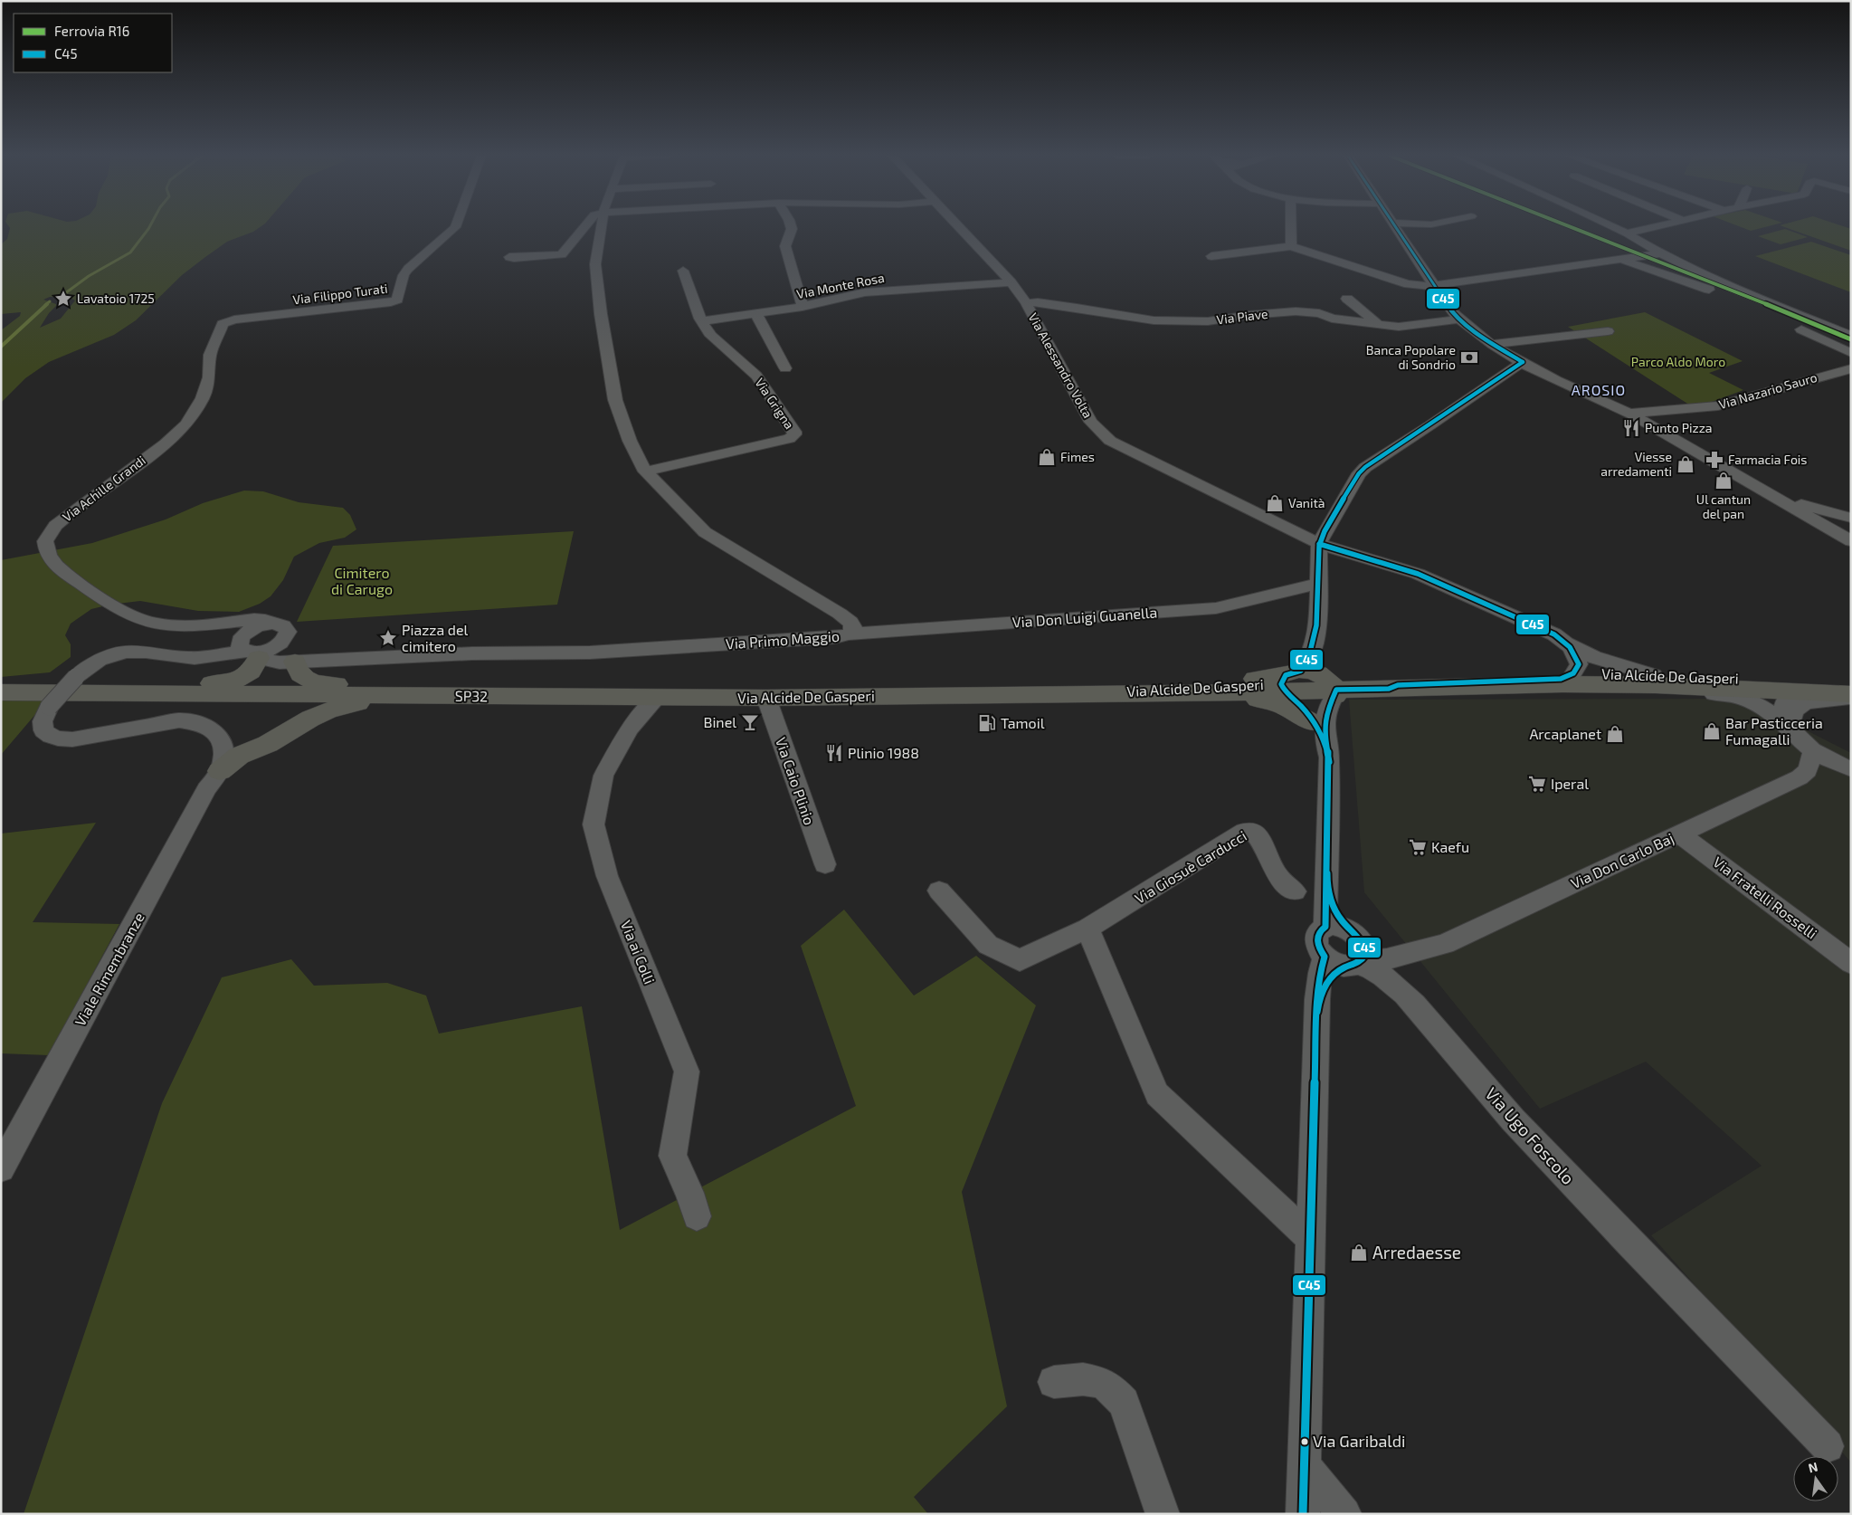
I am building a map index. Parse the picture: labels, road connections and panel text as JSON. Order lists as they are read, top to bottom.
{
  "streets": {
    "main road": ["Via Alcide De Gasperi", "SP32"],
    "street": [
      "Via Monte Rosa",
      "Via Filippo Turati",
      "Via Piave",
      "Via Alessandro Volta",
      "Via Nazario Sauro",
      "Via Grigna",
      "Via Achille Grandi",
      "Via Don Luigi Guanella",
      "Via Primo Maggio",
      "Via Caio Plinio",
      "Via Don Carlo Baj",
      "Via Giosuè Carducci",
      "Via Fratelli Rosselli",
      "Via ai Colli",
      "Viale Rimembranze",
      "Via Ugo Foscolo"
    ]
  },
  "crossings": [
    ["Via Monte Rosa", "Via Alessandro Volta"],
    ["Via Monte Rosa", "Via Grigna"],
    ["Via Filippo Turati", "Via Achille Grandi"],
    ["Via Piave", "Via Alessandro Volta"],
    ["Via Alessandro Volta", "Via Alcide De Gasperi"],
    ["Via Grigna", "Via Primo Maggio"],
    ["Via Achille Grandi", "Via Primo Maggio"],
    ["Via Don Luigi Guanella", "Via Primo Maggio"],
    ["Via Alcide De Gasperi", "SP32"],
    ["Via Alcide De Gasperi", "Via Caio Plinio"],
    ["Via Alcide De Gasperi", "Via Don Carlo Baj"],
    ["Via Alcide De Gasperi", "Via ai Colli"],
    ["Via Don Carlo Baj", "Via Fratelli Rosselli"],
    ["Via Don Carlo Baj", "Via Ugo Foscolo"]
  ],
  "districts": ["AROSIO"],
  "parks": ["Parco Aldo Moro", "Cimitero di Carugo"],
  "places": {
    "place": ["Lavatoio 1725", "Piazza del cimitero"],
    "bank": ["Banca Popolare di Sondrio"],
    "restaurant": ["Punto Pizza", "Plinio 1988"],
    "shop": [
      "Fimes",
      "Viesse arredamenti",
      "Ul cantun del pan",
      "Vanità",
      "Bar Pasticceria Fumagalli",
      "Arcaplanet",
      "Arredaesse"
    ],
    "pharmacy": ["Farmacia Fois"],
    "bar": ["Binel"],
    "fuel station": ["Tamoil"],
    "supermarket": ["Iperal", "Kaefu"],
    "other": ["Via Garibaldi"]
  },
  "lines": ["rail line R16", "transit line C45"],
  "legend": ["Ferrovia R16", "C45"],
  "north": "top"
}
